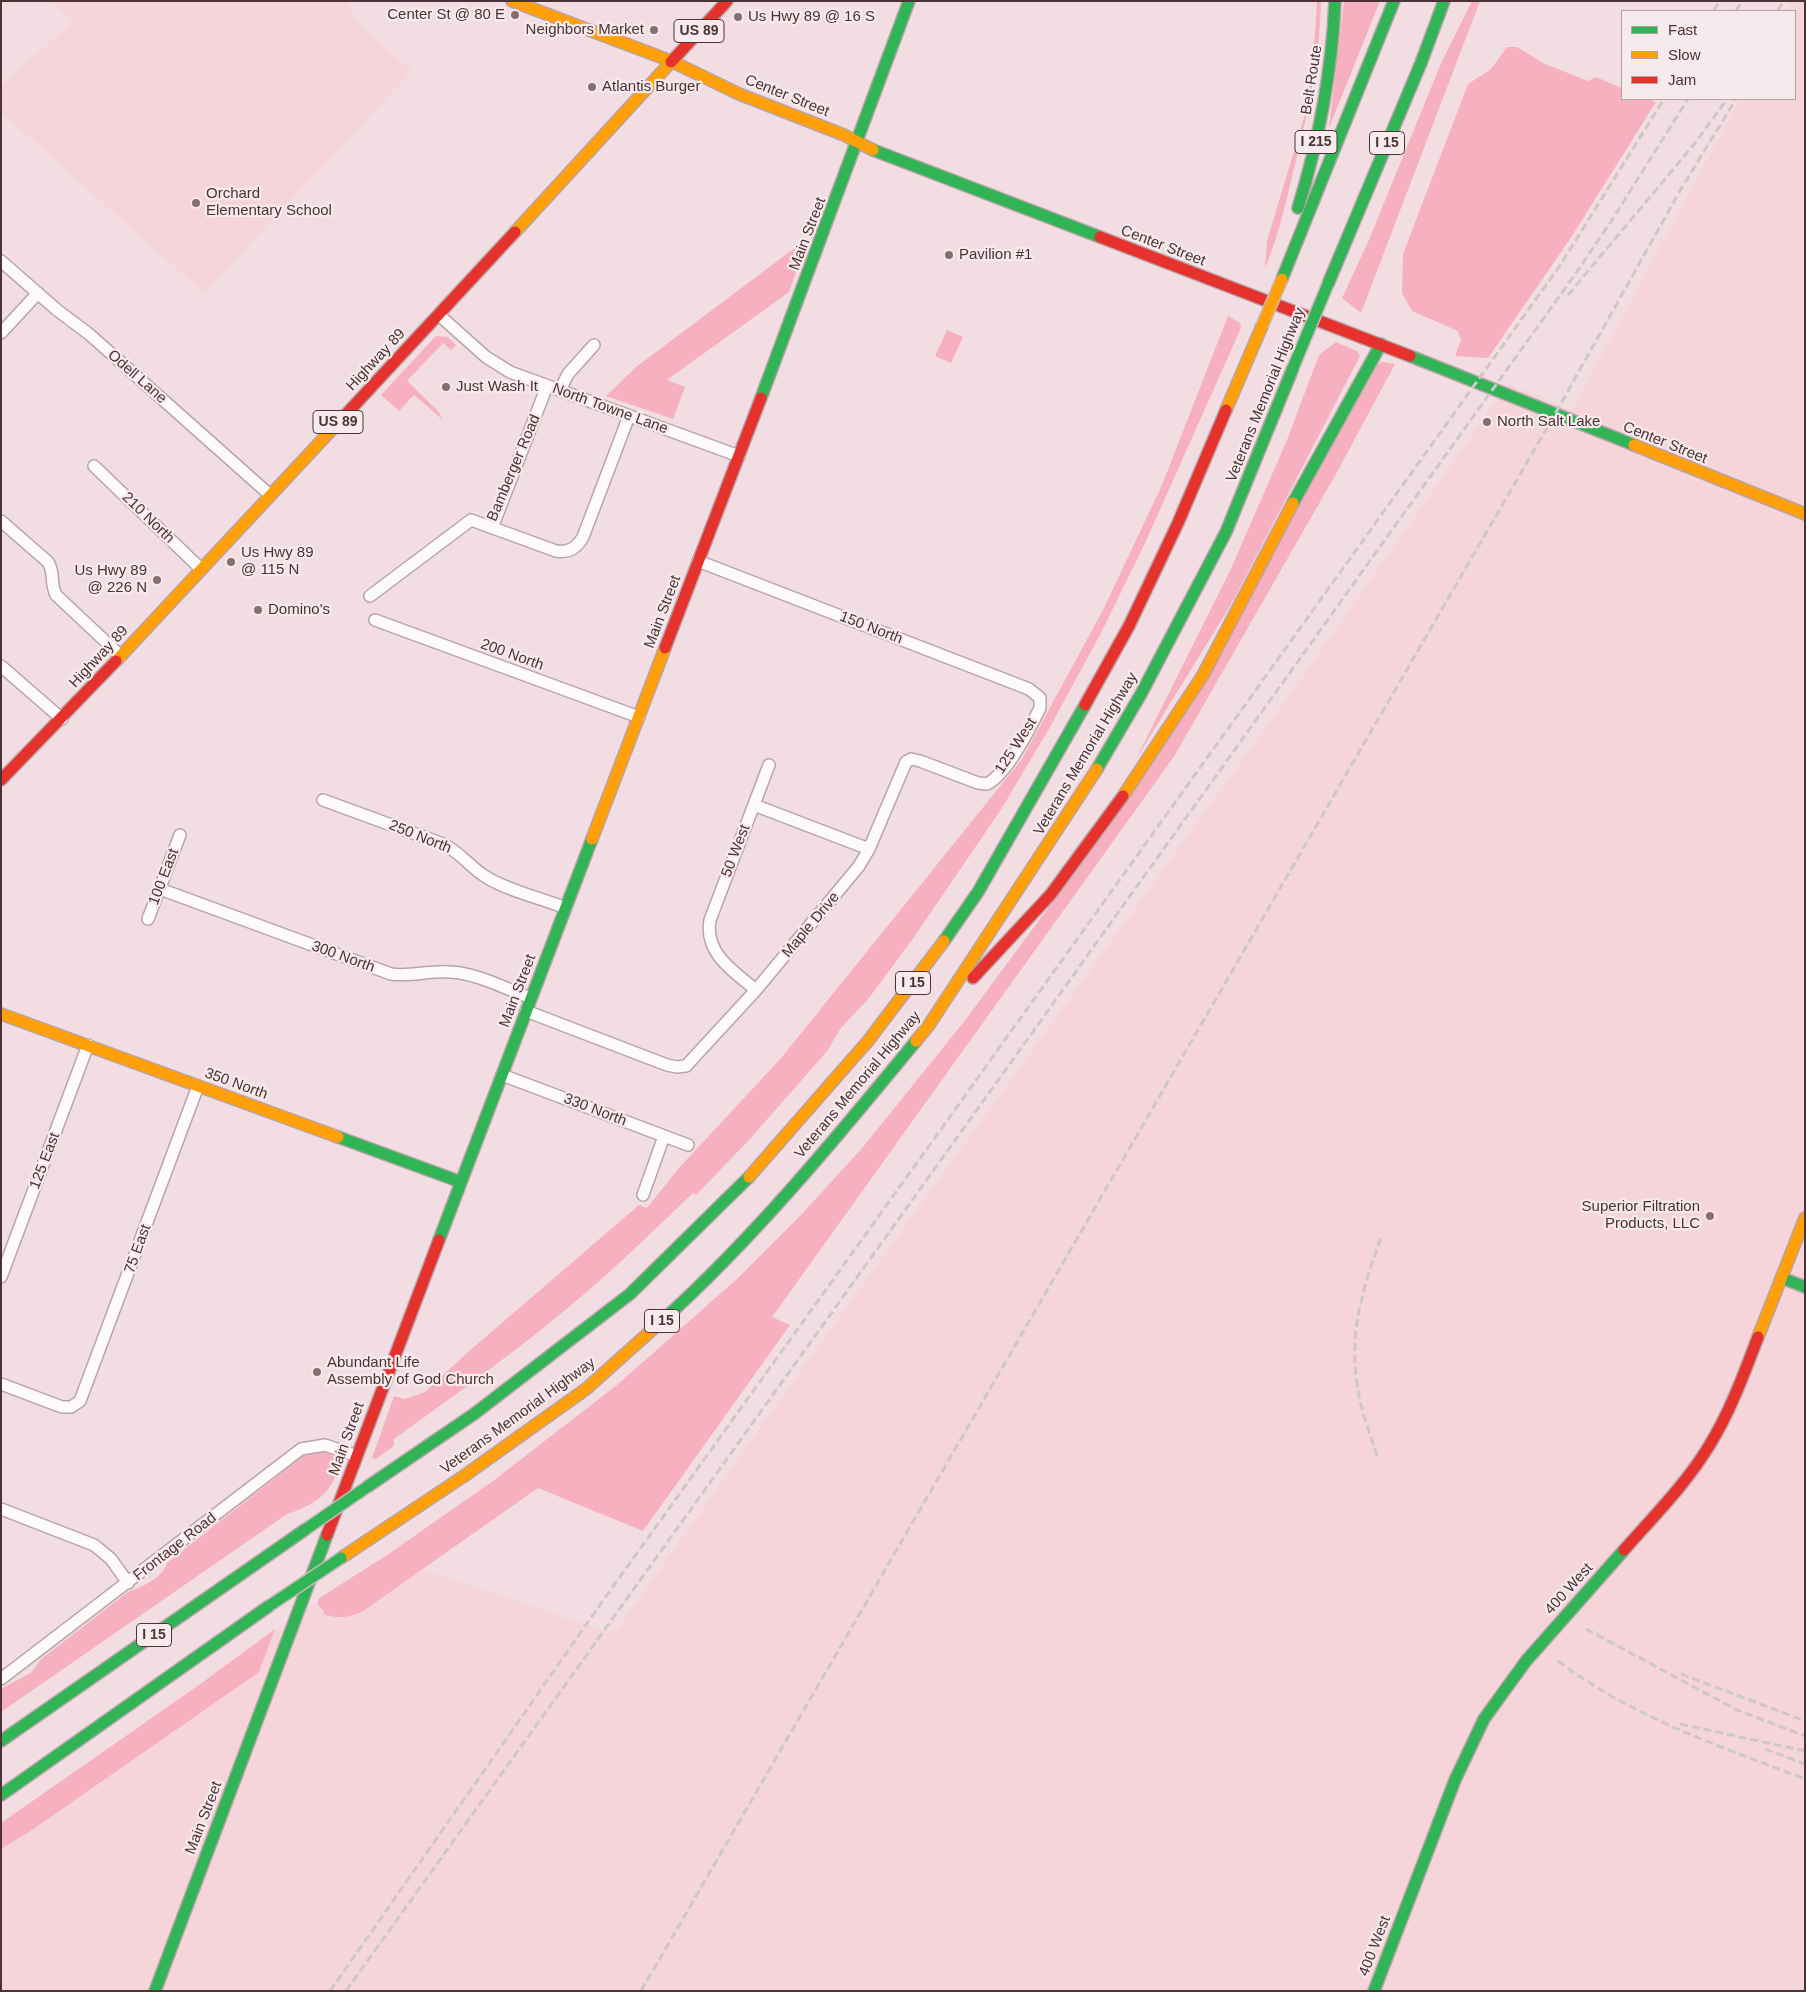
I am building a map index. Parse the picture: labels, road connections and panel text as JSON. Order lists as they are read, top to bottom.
{
  "streets": {
    "main road": [
      "US 89",
      "Belt Route",
      "Center Street",
      "I 215",
      "I 15",
      "Main Street",
      "Highway 89",
      "Veterans Memorial Highway",
      "350 North",
      "400 West"
    ],
    "street": [
      "Odell Lane",
      "North Towne Lane",
      "Bamberger Road",
      "210 North",
      "150 North",
      "200 North",
      "125 West",
      "250 North",
      "50 West",
      "100 East",
      "Maple Drive",
      "300 North",
      "330 North",
      "125 East",
      "75 East",
      "Frontage Road"
    ]
  },
  "crossings": [
    ["Belt Route", "Veterans Memorial Highway"],
    ["Center Street", "Main Street"],
    ["Center Street", "Highway 89"],
    ["Main Street", "North Towne Lane"],
    ["Main Street", "150 North"],
    ["Main Street", "200 North"],
    ["Main Street", "250 North"],
    ["Main Street", "Maple Drive"],
    ["Main Street", "300 North"],
    ["Main Street", "350 North"],
    ["Main Street", "330 North"],
    ["Main Street", "Frontage Road"],
    ["Highway 89", "Odell Lane"],
    ["Highway 89", "North Towne Lane"],
    ["Highway 89", "210 North"],
    ["North Towne Lane", "Bamberger Road"],
    ["150 North", "125 West"],
    ["125 West", "Maple Drive"],
    ["50 West", "Maple Drive"],
    ["100 East", "300 North"],
    ["350 North", "125 East"],
    ["350 North", "75 East"]
  ],
  "places": [
    "Center St @ 80 E",
    "Us Hwy 89 @ 16 S",
    "Neighbors Market",
    "Atlantis Burger",
    "Orchard Elementary School",
    "Pavilion #1",
    "Just Wash It",
    "North Salt Lake",
    "Us Hwy 89 @ 115 N",
    "Us Hwy 89 @ 226 N",
    "Domino's",
    "Superior Filtration Products, LLC",
    "Abundant Life Assembly of God Church"
  ],
  "legend": ["Fast", "Slow", "Jam"]
}
